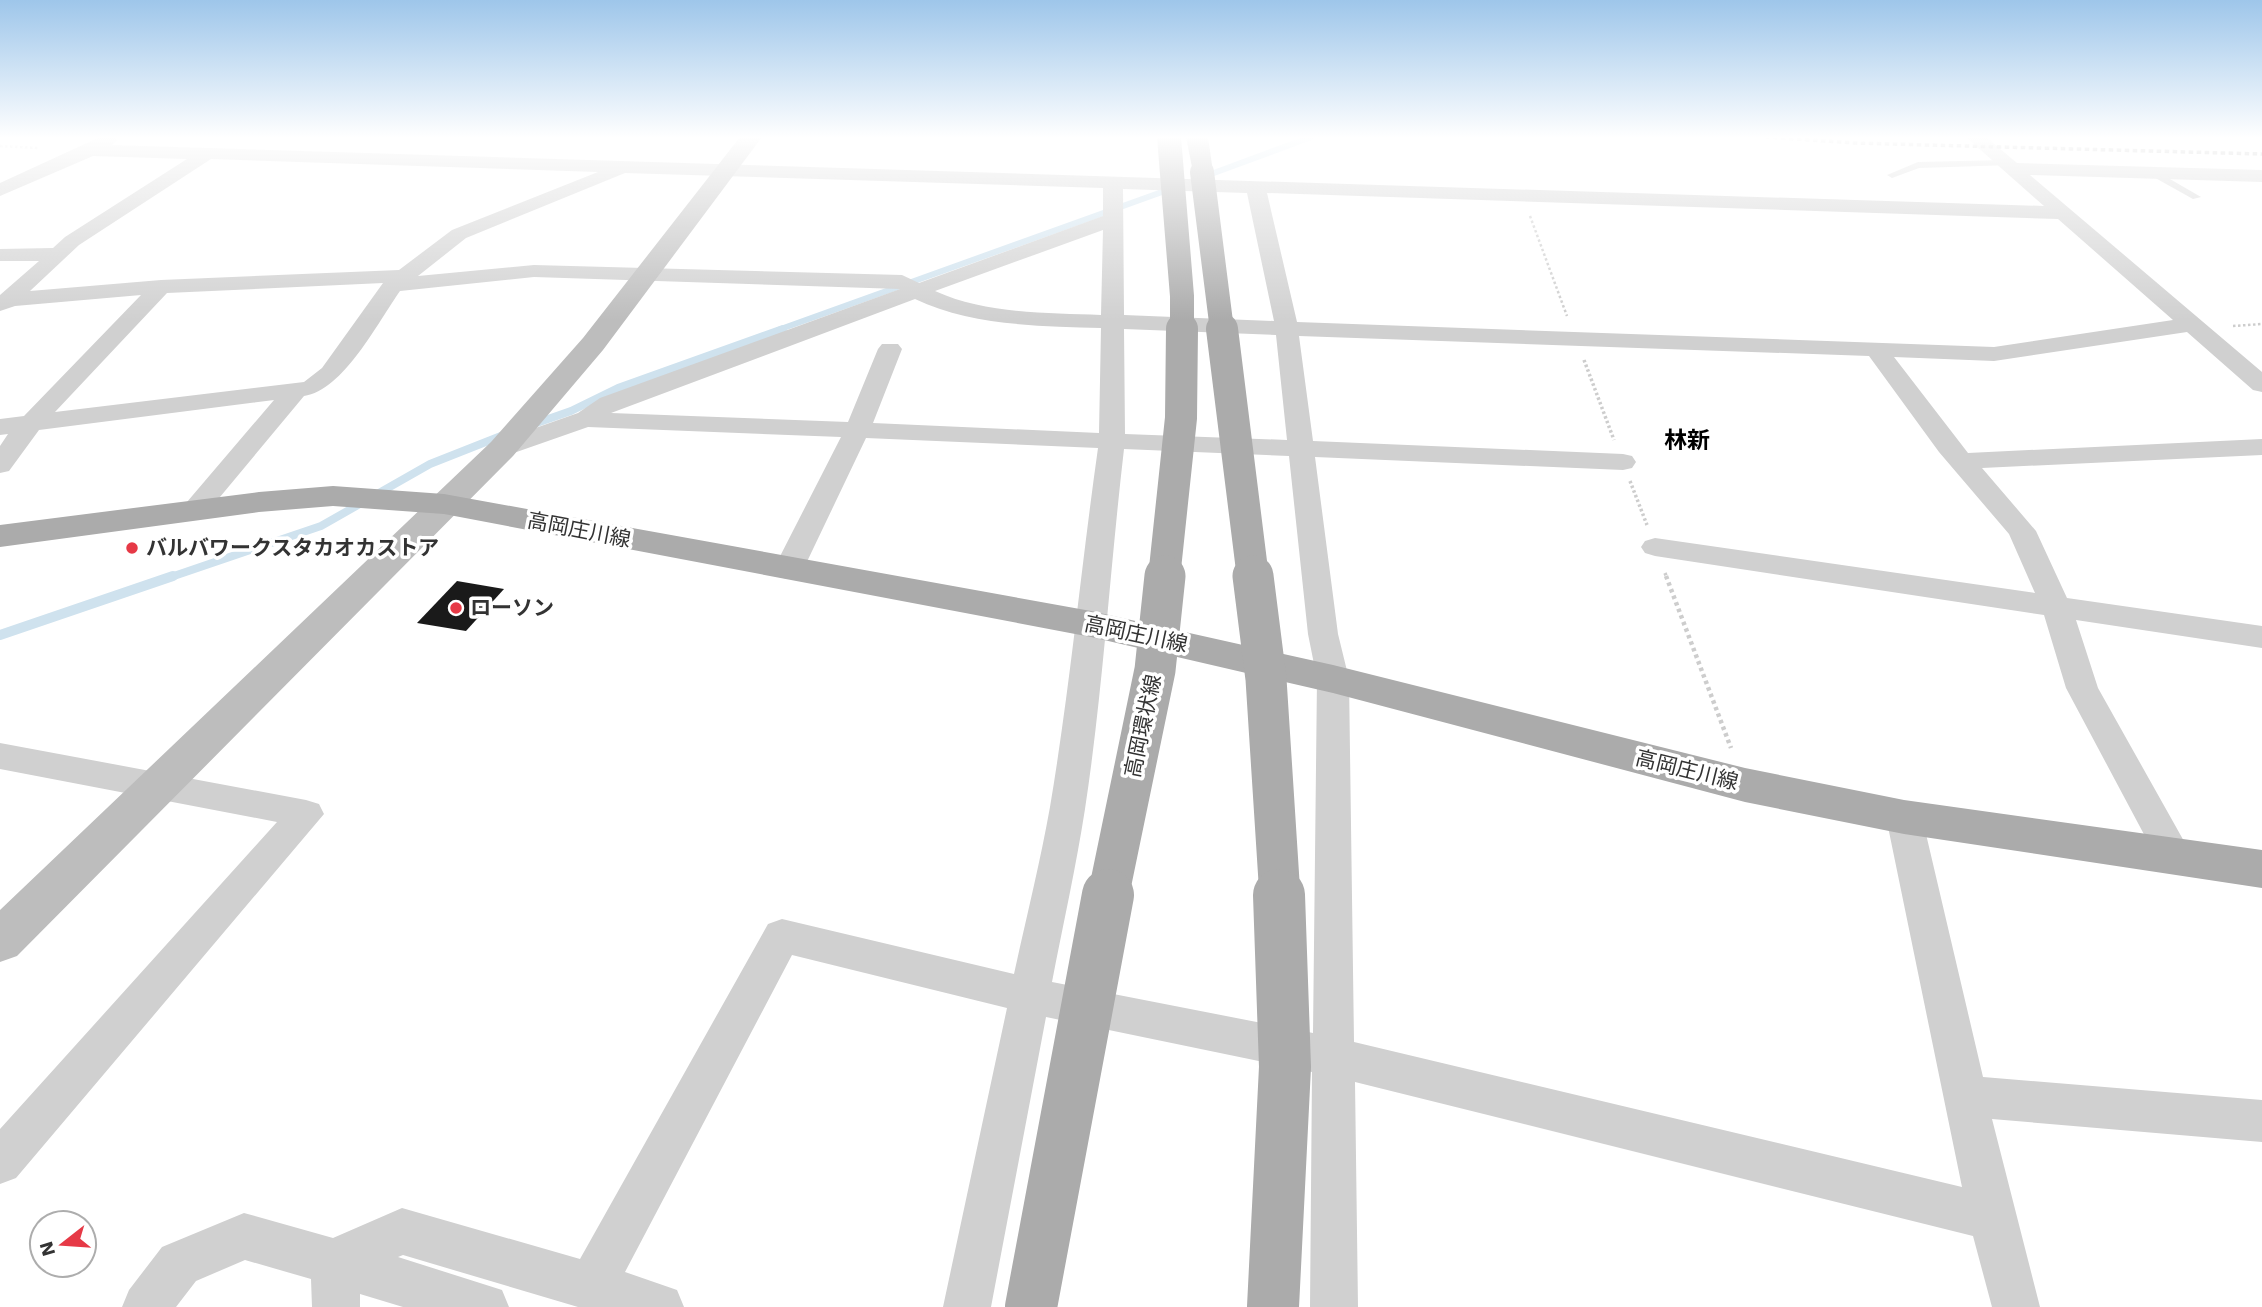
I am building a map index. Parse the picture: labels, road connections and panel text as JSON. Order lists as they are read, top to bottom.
{
  "streets": {
    "main road": ["高岡庄川線", "高岡環状線"]
  },
  "districts": ["林新"],
  "places": ["バルバワークスタカオカストア", "ローソン"],
  "north": "left"
}
